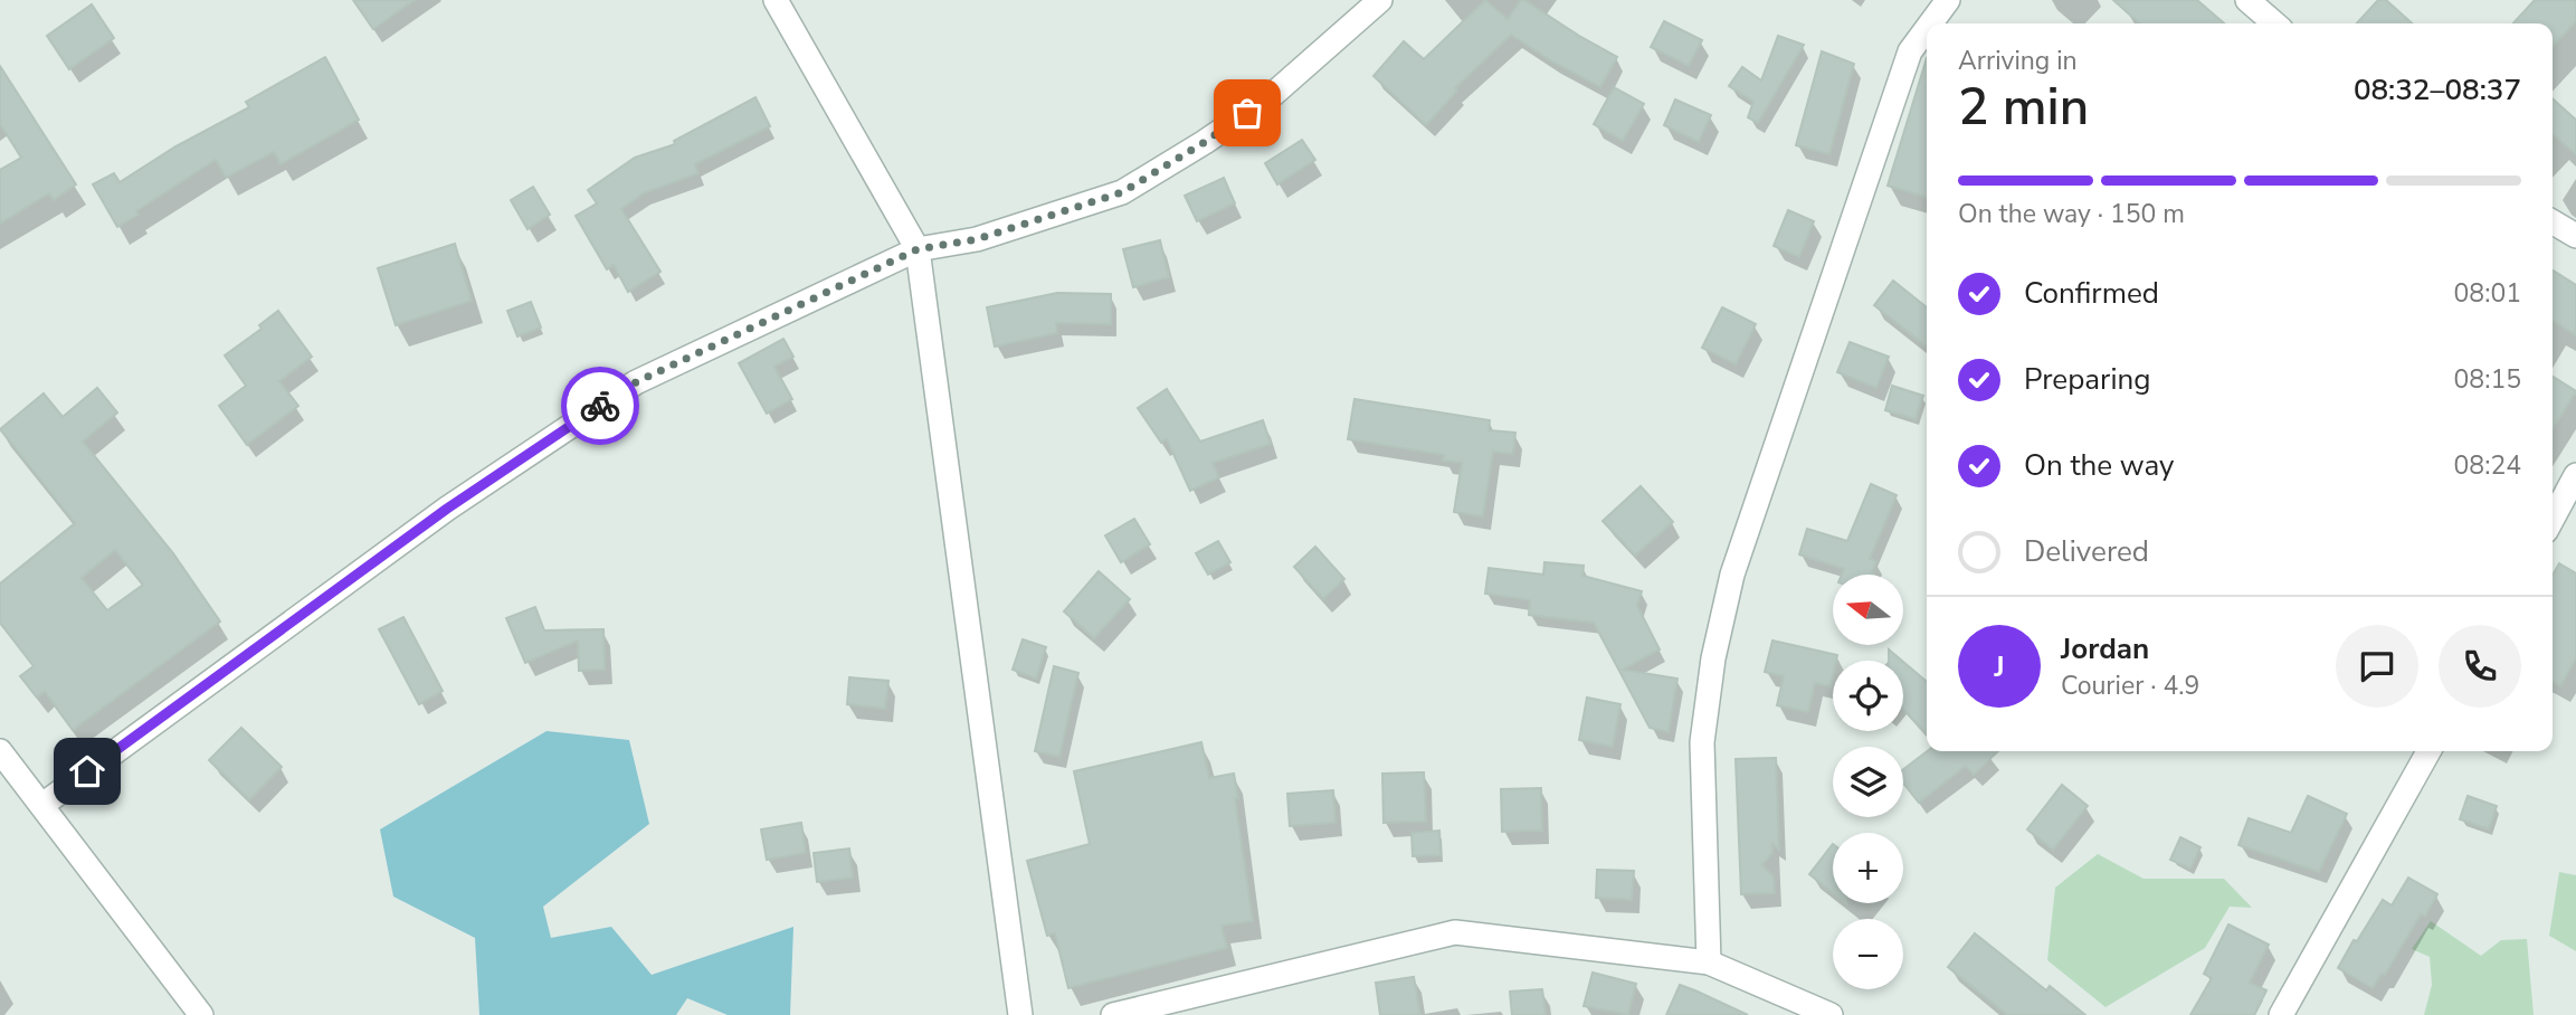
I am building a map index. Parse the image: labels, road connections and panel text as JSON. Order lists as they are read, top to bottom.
{
  "north": "left",
  "page": {
    "heading": ["2 min", "Arriving in", "08:32–08:37"],
    "panel": ["Jordan", "Courier · 4.9"],
    "bar": "On the way · 150 m",
    "list": [
      ["Confirmed", "08:01"],
      ["Preparing", "08:15"],
      ["On the way", "08:24"],
      "Delivered"
    ],
    "map_buttons": ["+", "−"],
    "round": "J"
  }
}
